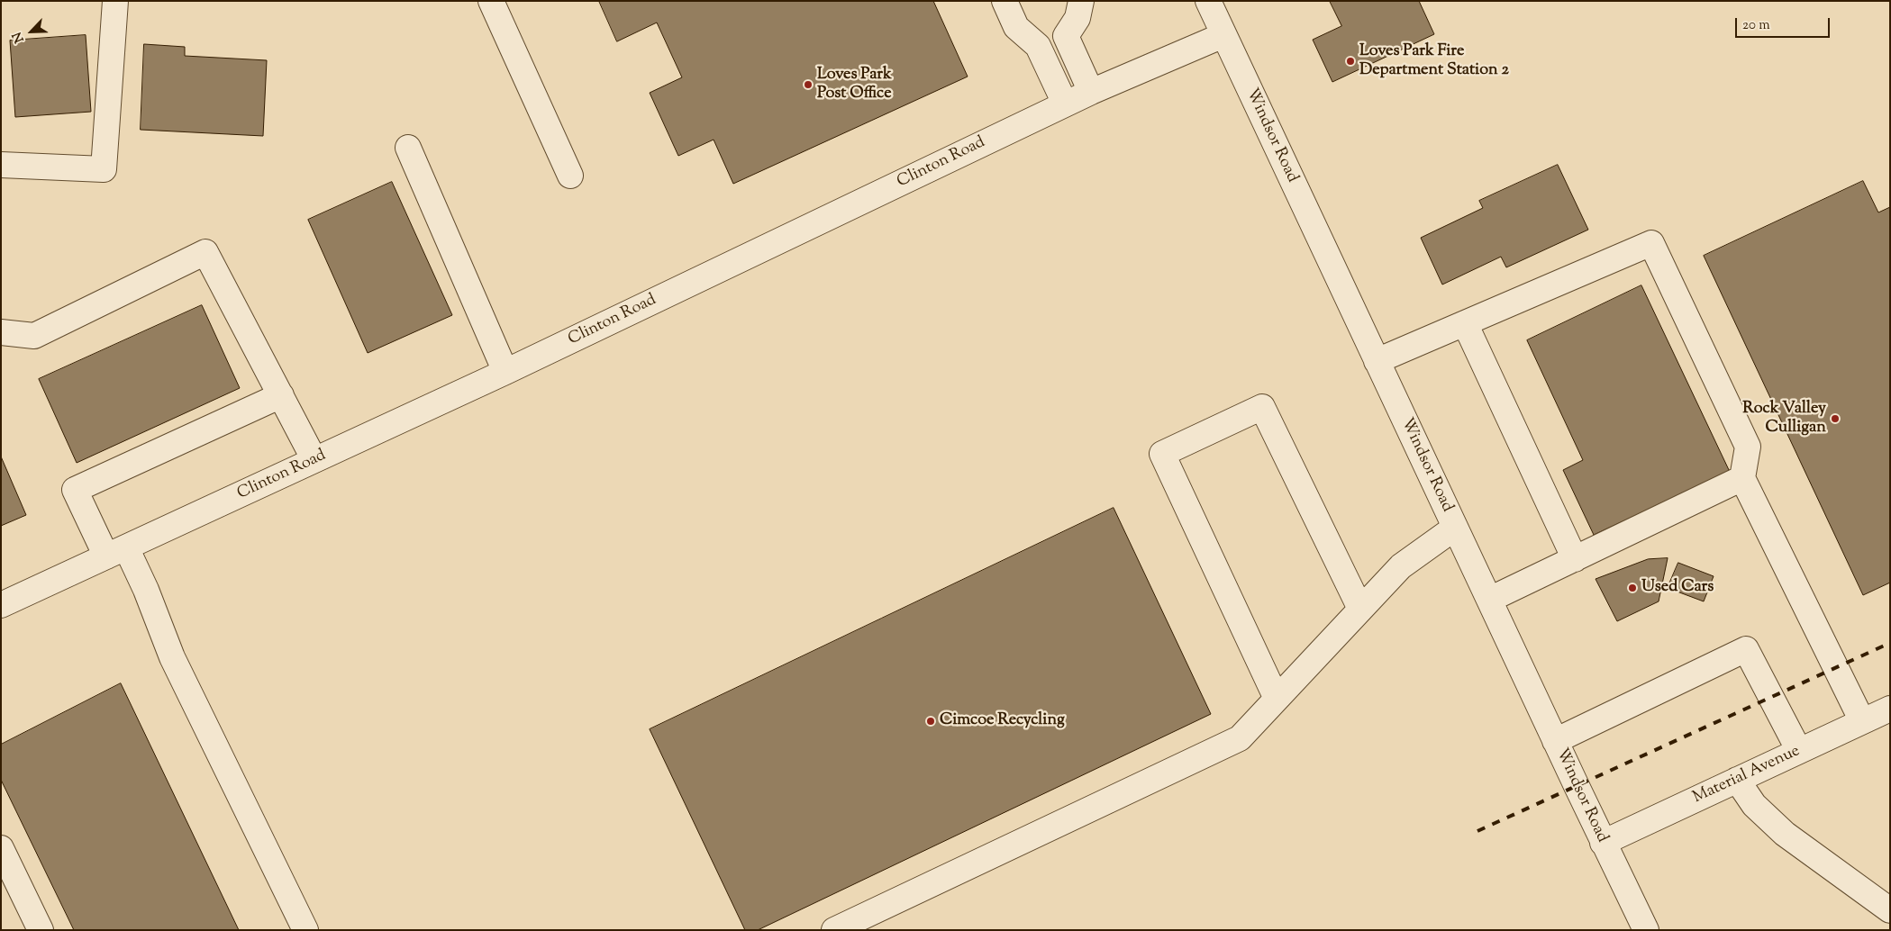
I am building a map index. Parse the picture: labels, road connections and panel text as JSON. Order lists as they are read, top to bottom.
{
  "streets": {
    "street": ["Windsor Road", "Clinton Road", "Material Avenue"]
  },
  "crossings": [
    ["Windsor Road", "Clinton Road"],
    ["Windsor Road", "Material Avenue"]
  ],
  "places": [
    "Loves Park Fire Department Station 2",
    "Loves Park Post Office",
    "Rock Valley Culligan",
    "Used Cars",
    "Cimcoe Recycling"
  ],
  "scale_bar": "20 m",
  "north": "bottom left"
}
